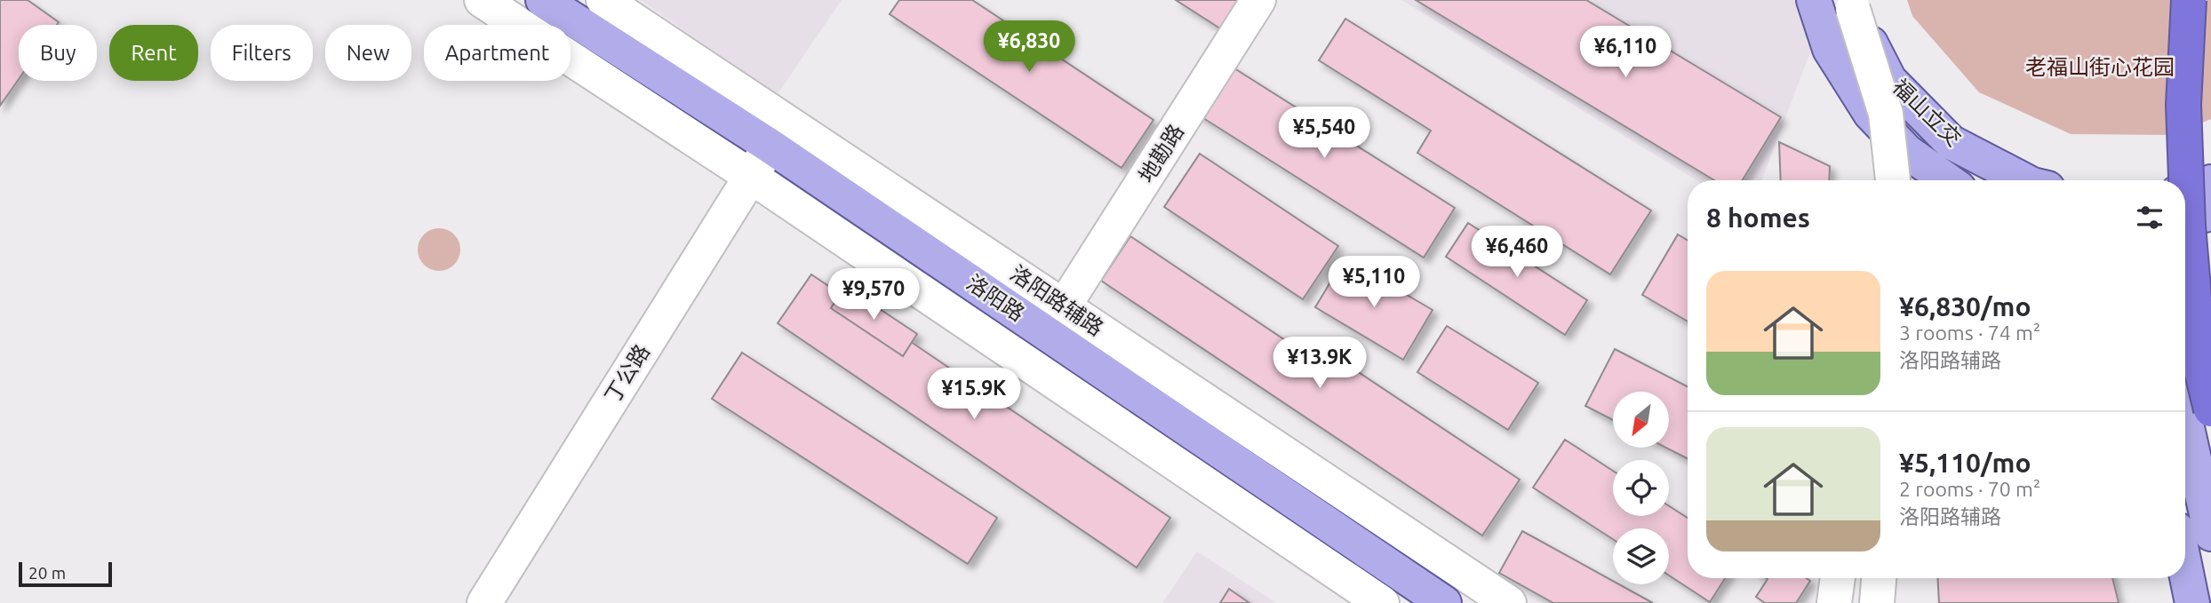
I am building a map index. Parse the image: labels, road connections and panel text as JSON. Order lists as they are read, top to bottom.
{
  "streets": {
    "main road": ["福山立交", "洛阳路"],
    "street": ["地勘路", "洛阳路辅路", "丁公路"]
  },
  "crossings": [
    ["地勘路", "洛阳路辅路"],
    ["洛阳路", "丁公路"]
  ],
  "parks": ["老福山街心花园"],
  "scale_bar": "20 m",
  "north": "bottom left",
  "page": {
    "price": [
      "¥6,830",
      "¥6,110",
      "¥5,540",
      "¥6,460",
      "¥5,110",
      "¥9,570",
      "¥13.9K",
      "¥15.9K"
    ],
    "chip": [
      "Buy",
      "Rent",
      "Filters",
      "New",
      "Apartment"
    ],
    "heading": "8 homes",
    "list": [
      {
        "name": "¥6,830/mo",
        "note": "3 rooms · 74 m² · 洛阳路辅路"
      },
      {
        "name": "¥5,110/mo",
        "note": "2 rooms · 70 m² · 洛阳路辅路"
      }
    ],
    "scale": "20 m"
  }
}
